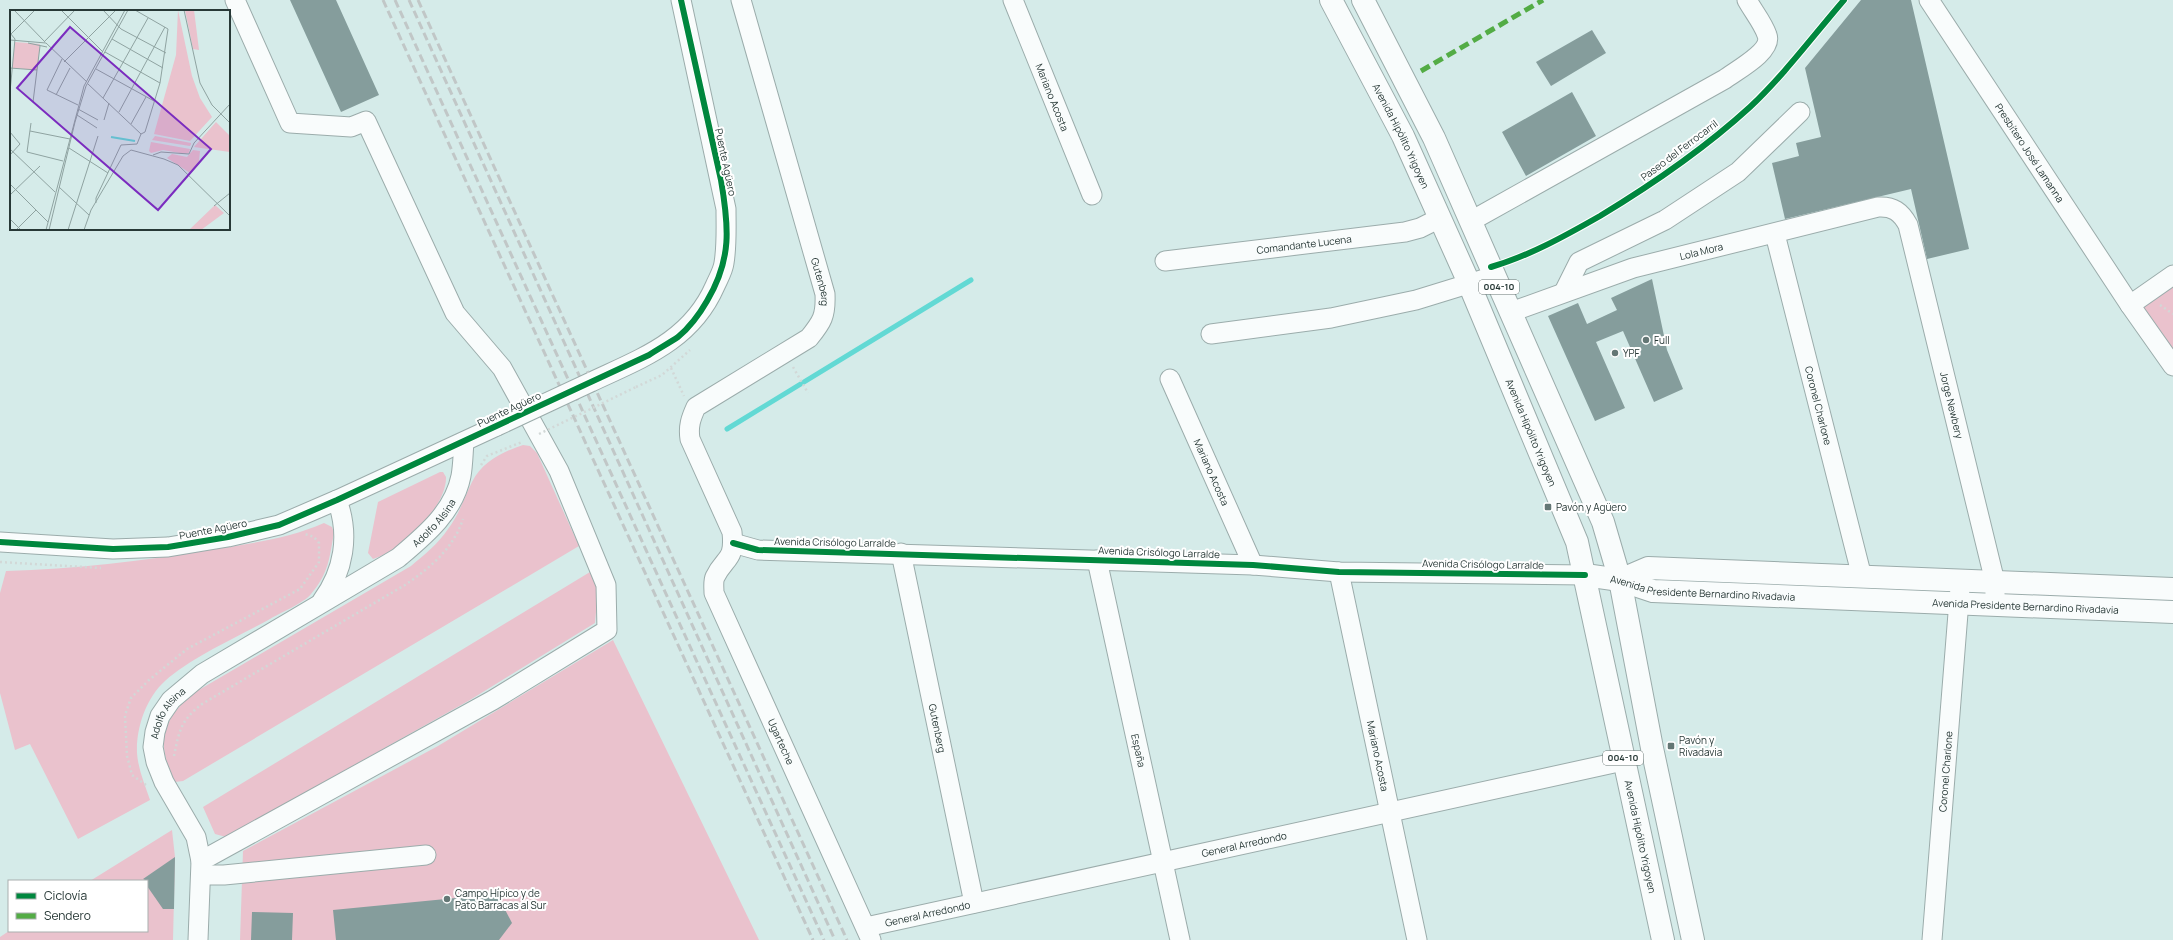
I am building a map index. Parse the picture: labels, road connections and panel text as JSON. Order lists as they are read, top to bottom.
{
  "streets": {
    "main road": [
      "Avenida Hipólito Yrigoyen",
      "004-10",
      "Avenida Crisólogo Larralde",
      "Avenida Presidente Bernardino Rivadavia"
    ],
    "street": [
      "Mariano Acosta",
      "Presbítero José Lamanna",
      "Puente Agüero",
      "Comandante Lucena",
      "Lola Mora",
      "Gutenberg",
      "Coronel Charlone",
      "Jorge Newbery",
      "Adolfo Alsina",
      "Ugarteche",
      "España",
      "General Arredondo"
    ],
    "cycle path": ["Paseo del Ferrocarril"]
  },
  "crossings": [
    ["Mariano Acosta", "Avenida Crisólogo Larralde"],
    ["Mariano Acosta", "General Arredondo"],
    ["Avenida Hipólito Yrigoyen", "Comandante Lucena"],
    ["Avenida Hipólito Yrigoyen", "Avenida Crisólogo Larralde"],
    ["Avenida Hipólito Yrigoyen", "General Arredondo"],
    ["Puente Agüero", "Adolfo Alsina"],
    ["Lola Mora", "004-10"],
    ["Lola Mora", "Coronel Charlone"],
    ["Lola Mora", "Jorge Newbery"],
    ["Gutenberg", "Avenida Crisólogo Larralde"],
    ["Gutenberg", "Ugarteche"],
    ["Gutenberg", "General Arredondo"],
    ["004-10", "Avenida Crisólogo Larralde"],
    ["004-10", "Avenida Presidente Bernardino Rivadavia"],
    ["Coronel Charlone", "Avenida Presidente Bernardino Rivadavia"],
    ["Jorge Newbery", "Avenida Presidente Bernardino Rivadavia"],
    ["Avenida Crisólogo Larralde", "Avenida Presidente Bernardino Rivadavia"],
    ["Avenida Crisólogo Larralde", "Ugarteche"],
    ["Avenida Crisólogo Larralde", "España"],
    ["Ugarteche", "General Arredondo"],
    ["España", "General Arredondo"]
  ],
  "places": {
    "other": ["Full", "YPF", "Campo Hípico y de Pato Barracas al Sur"],
    "transit": ["Pavón y Agüero", "Pavón y Rivadavia"]
  },
  "legend": ["Ciclovía", "Sendero"]
}
